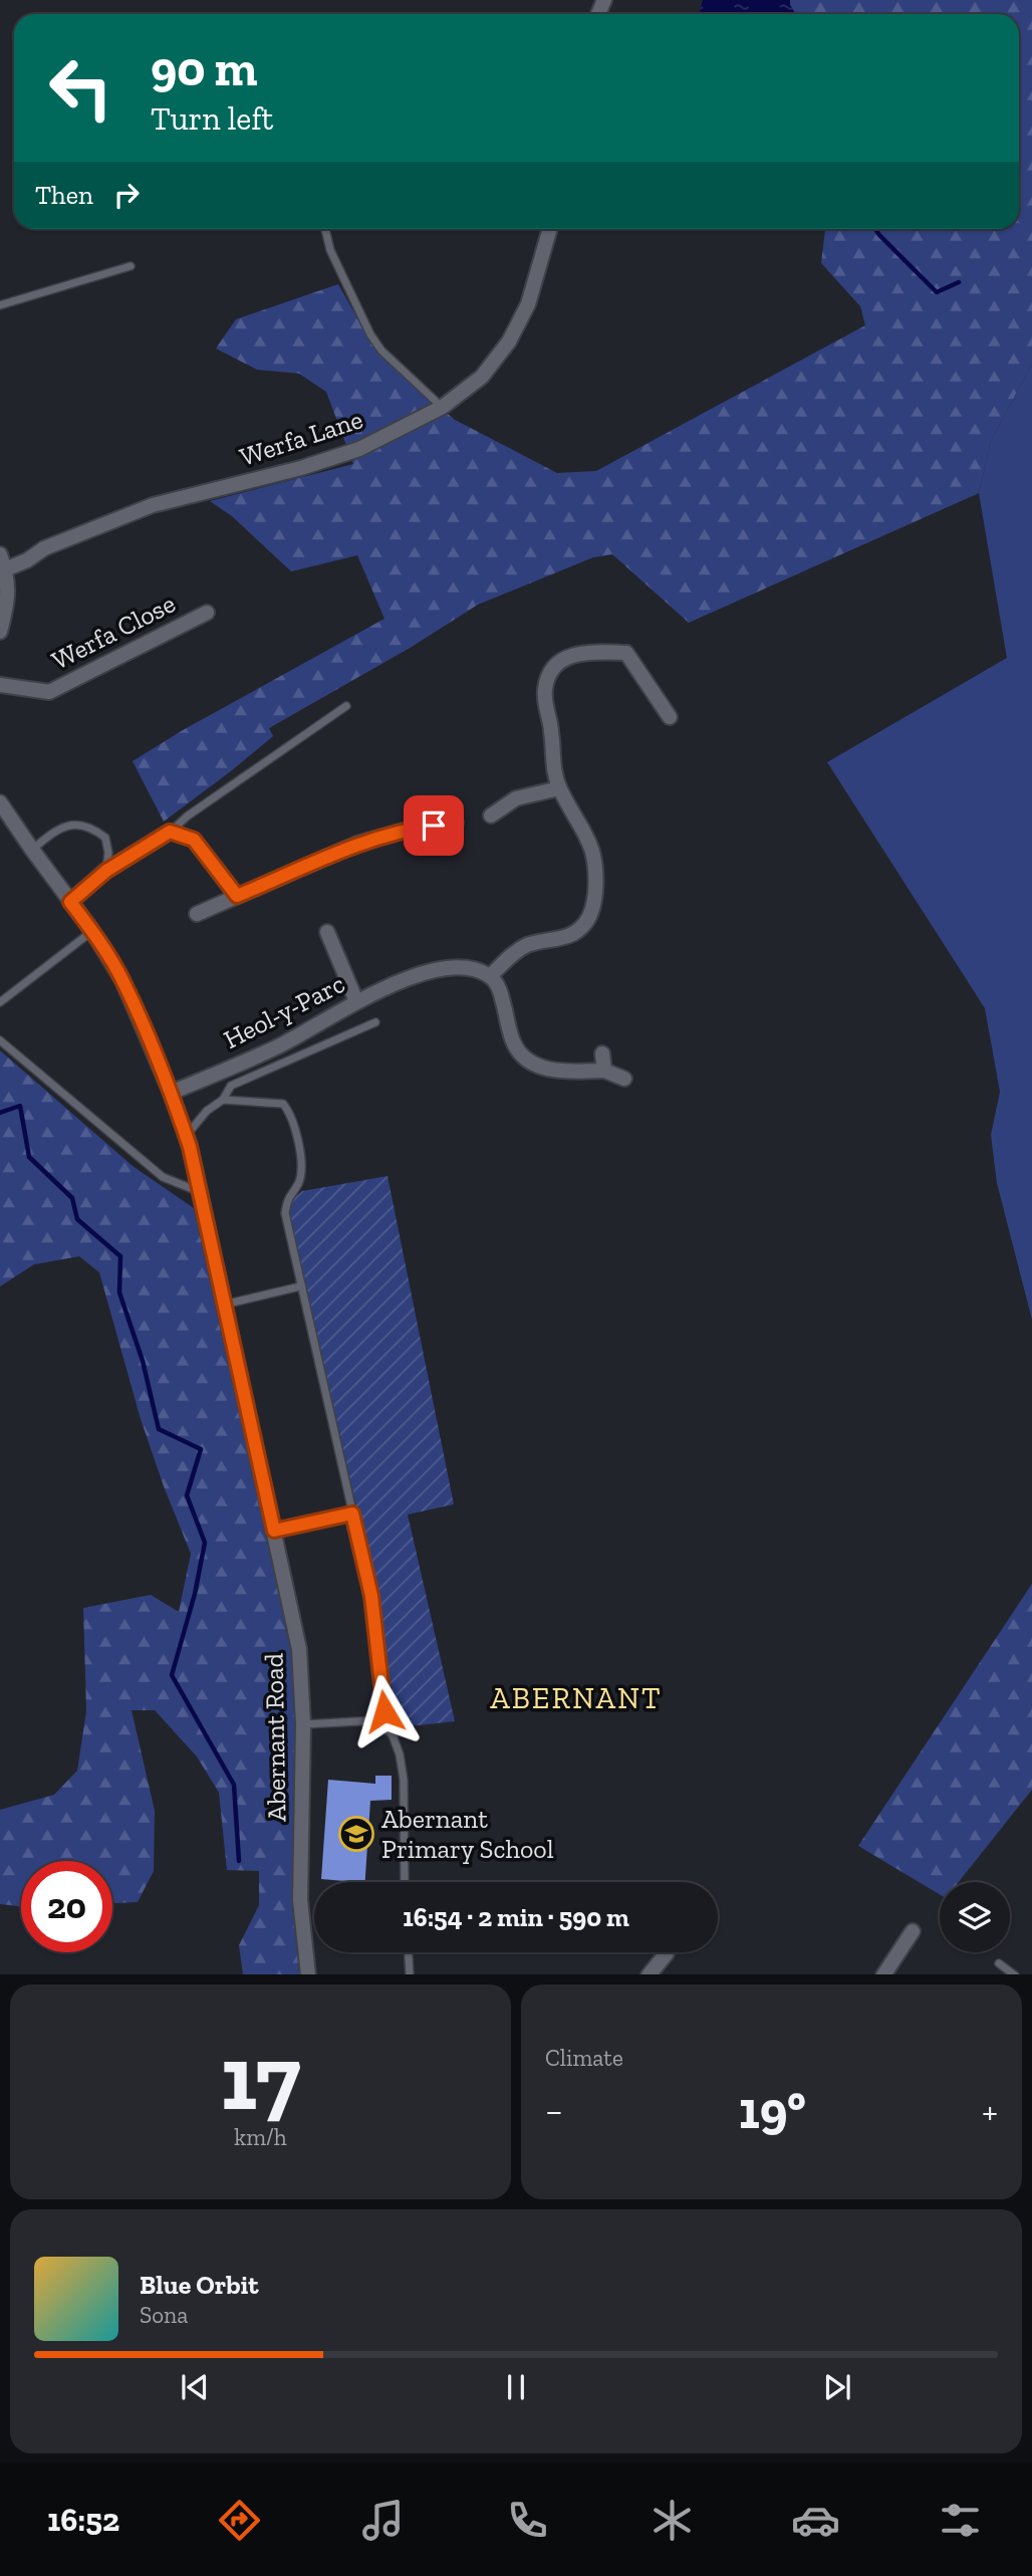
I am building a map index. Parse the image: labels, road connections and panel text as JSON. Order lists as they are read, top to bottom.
{
  "streets": {
    "street": [
      "Werfa Lane",
      "Werfa Close",
      "Heol-y-Parc",
      "Abernant Road"
    ]
  },
  "crossings": [
    ["Heol-y-Parc", "Abernant Road"]
  ],
  "districts": ["ABERNANT"],
  "places": {
    "school or university": ["Abernant Primary School"]
  },
  "page": {
    "turn": ["90 m", "Turn left"],
    "then": "Then",
    "limit": "20",
    "trip": "16:54 · 2 min · 590 m",
    "tile": [
      ["17", "km/h"],
      "Climate"
    ],
    "heat": ["−", "19°", "+"],
    "song": ["Blue Orbit", "Sona"],
    "tabs": "16:52"
  }
}
